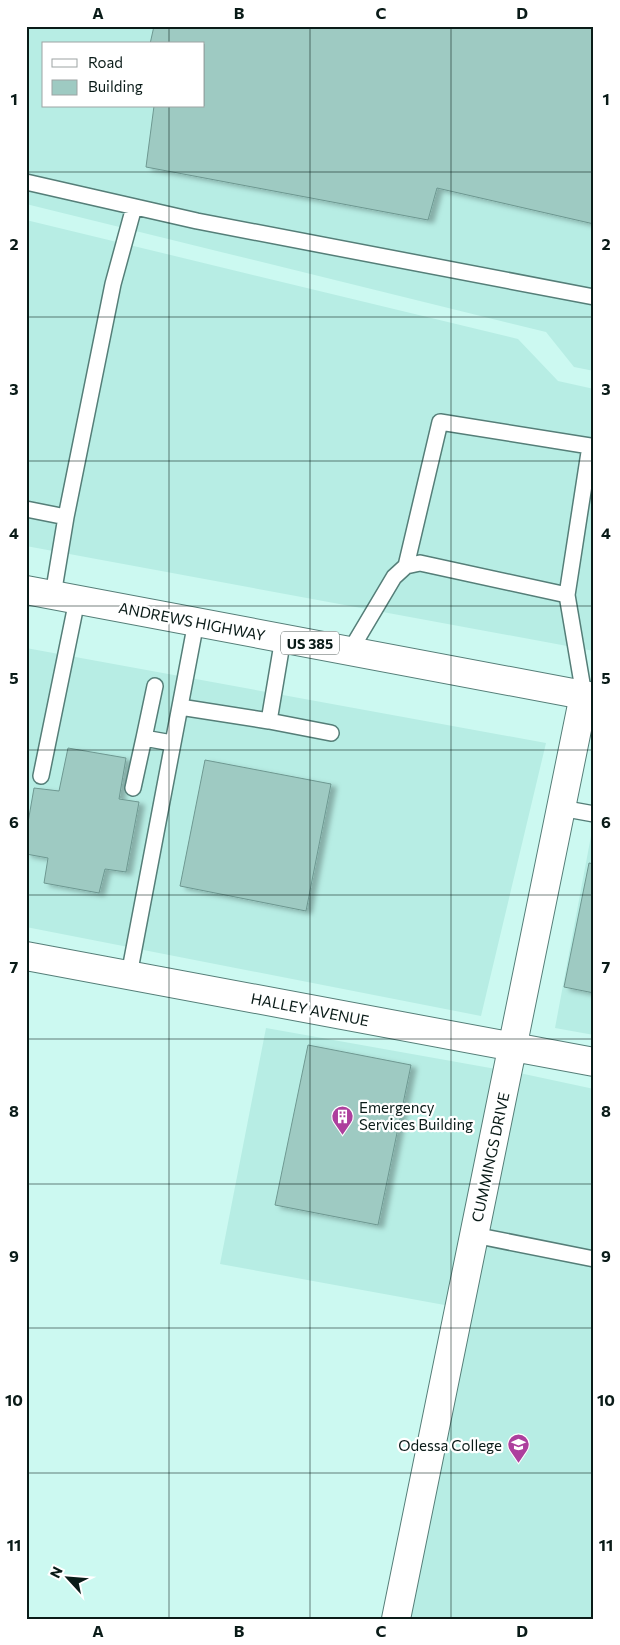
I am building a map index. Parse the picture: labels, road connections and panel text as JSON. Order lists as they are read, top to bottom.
{
  "streets": {
    "street": [
      "ANDREWS HIGHWAY",
      "US 385",
      "HALLEY AVENUE",
      "CUMMINGS DRIVE"
    ]
  },
  "crossings": [
    ["ANDREWS HIGHWAY", "CUMMINGS DRIVE"],
    ["HALLEY AVENUE", "CUMMINGS DRIVE"]
  ],
  "places": {
    "building": ["Emergency Services Building"],
    "school or university": ["Odessa College"]
  },
  "legend": ["Road", "Building"],
  "north": "top left",
  "grid": {
    "columns": [
      "A",
      "B",
      "C",
      "D"
    ],
    "rows": [
      "1",
      "2",
      "3",
      "4",
      "5",
      "6",
      "7",
      "8",
      "9",
      "10",
      "11"
    ]
  }
}
